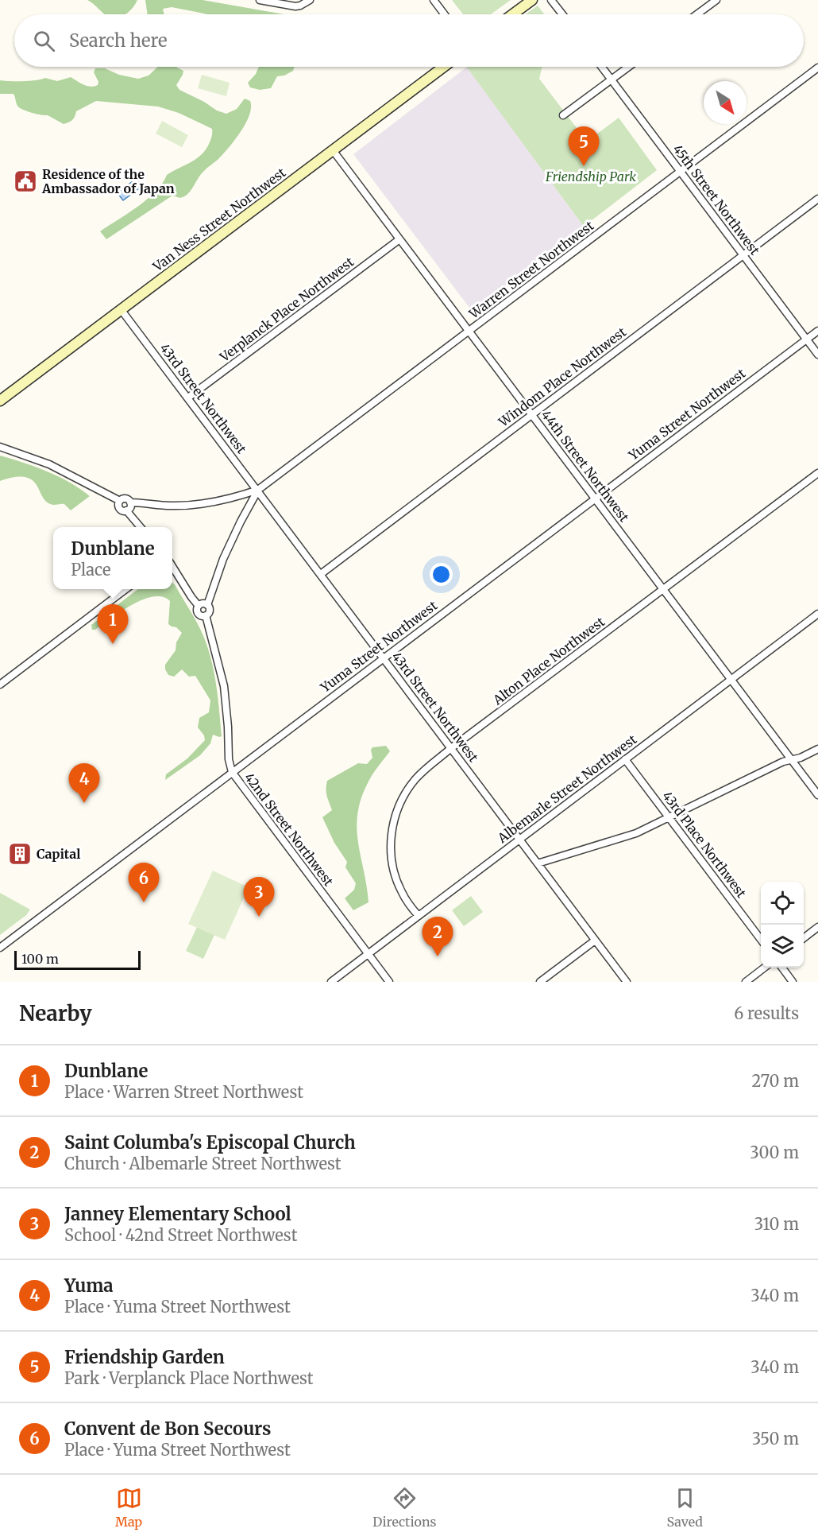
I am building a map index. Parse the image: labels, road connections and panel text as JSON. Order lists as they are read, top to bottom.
{
  "streets": {
    "street": [
      "45th Street Northwest",
      "Van Ness Street Northwest",
      "Warren Street Northwest",
      "Verplanck Place Northwest",
      "Windom Place Northwest",
      "43rd Street Northwest",
      "Yuma Street Northwest",
      "44th Street Northwest",
      "Alton Place Northwest",
      "Albemarle Street Northwest",
      "42nd Street Northwest",
      "43rd Place Northwest"
    ]
  },
  "crossings": [
    ["45th Street Northwest", "Warren Street Northwest"],
    ["45th Street Northwest", "Windom Place Northwest"],
    ["45th Street Northwest", "Yuma Street Northwest"],
    ["Van Ness Street Northwest", "43rd Street Northwest"],
    ["Van Ness Street Northwest", "44th Street Northwest"],
    ["Warren Street Northwest", "43rd Street Northwest"],
    ["Warren Street Northwest", "44th Street Northwest"],
    ["Warren Street Northwest", "42nd Street Northwest"],
    ["Verplanck Place Northwest", "43rd Street Northwest"],
    ["Verplanck Place Northwest", "44th Street Northwest"],
    ["Windom Place Northwest", "43rd Street Northwest"],
    ["Windom Place Northwest", "44th Street Northwest"],
    ["43rd Street Northwest", "Yuma Street Northwest"],
    ["43rd Street Northwest", "Alton Place Northwest"],
    ["43rd Street Northwest", "Albemarle Street Northwest"],
    ["Yuma Street Northwest", "44th Street Northwest"],
    ["Yuma Street Northwest", "42nd Street Northwest"],
    ["44th Street Northwest", "Alton Place Northwest"],
    ["44th Street Northwest", "Albemarle Street Northwest"],
    ["Alton Place Northwest", "Albemarle Street Northwest"],
    ["Albemarle Street Northwest", "42nd Street Northwest"],
    ["Albemarle Street Northwest", "43rd Place Northwest"]
  ],
  "parks": ["Friendship Park"],
  "places": {
    "public building": ["Residence of the Ambassador of Japan"],
    "building": ["Capital"]
  },
  "scale_bar": "100 m",
  "north": "bottom right",
  "page": {
    "search": "Search here",
    "pins": [
      "5",
      "1",
      "4",
      "6",
      "3",
      "2"
    ],
    "popup": ["Dunblane", "Place"],
    "scale": "100 m",
    "heading": ["Nearby", "6 results"],
    "list": [
      {
        "mark": "1",
        "name": "Dunblane",
        "note": "Place · Warren Street Northwest",
        "value": "270 m"
      },
      {
        "mark": "2",
        "name": "Saint Columba's Episcopal Church",
        "note": "Church · Albemarle Street Northwest",
        "value": "300 m"
      },
      {
        "mark": "3",
        "name": "Janney Elementary School",
        "note": "School · 42nd Street Northwest",
        "value": "310 m"
      },
      {
        "mark": "4",
        "name": "Yuma",
        "note": "Place · Yuma Street Northwest",
        "value": "340 m"
      },
      {
        "mark": "5",
        "name": "Friendship Garden",
        "note": "Park · Verplanck Place Northwest",
        "value": "340 m"
      },
      {
        "mark": "6",
        "name": "Convent de Bon Secours",
        "note": "Place · Yuma Street Northwest",
        "value": "350 m"
      }
    ],
    "nav": ["Map", "Directions", "Saved"]
  }
}
